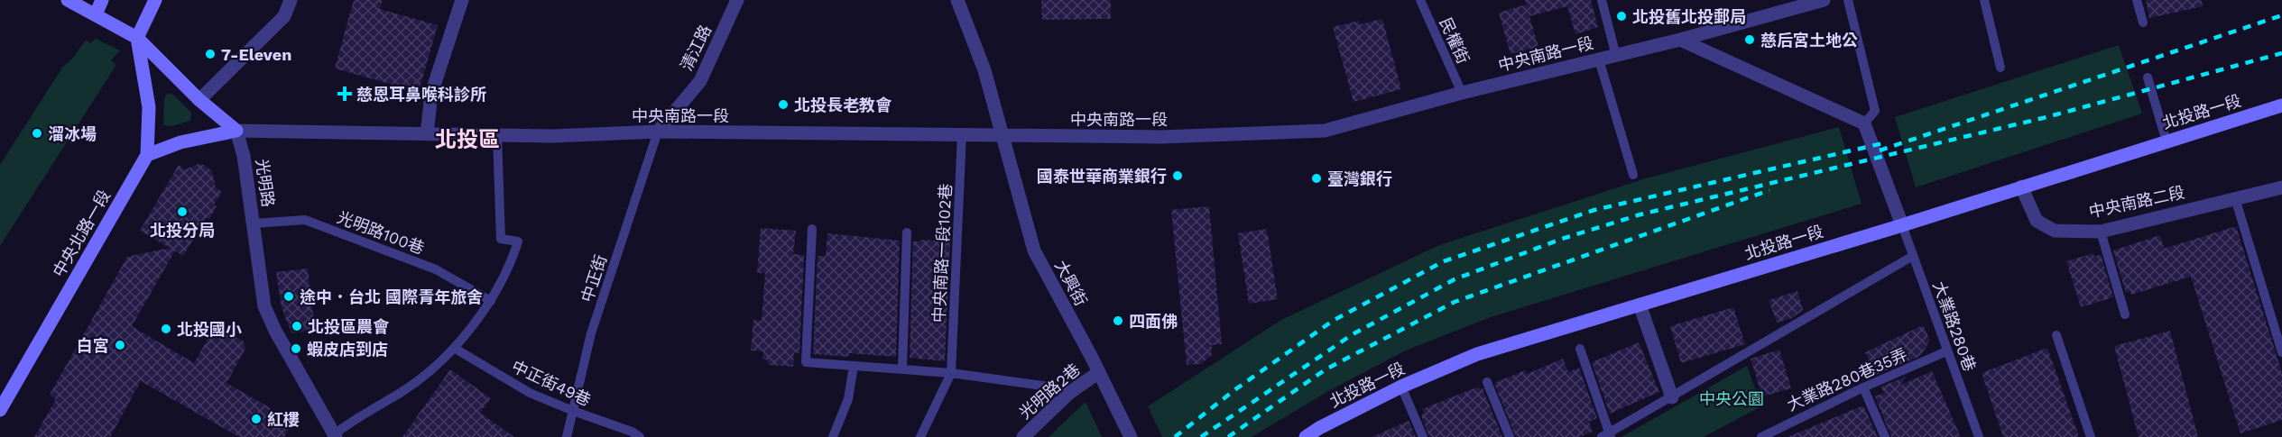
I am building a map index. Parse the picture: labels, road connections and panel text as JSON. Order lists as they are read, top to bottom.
{
  "streets": {
    "street": [
      "清江路",
      "中央南路一段",
      "北投路一段",
      "光明路",
      "中央南路二段",
      "中央北路一段",
      "大興街",
      "光明路2巷"
    ],
    "lane": [
      "民權街",
      "光明路100巷",
      "中央南路一段102巷",
      "中正街",
      "大業路280巷",
      "大業路280巷35弄",
      "中正街49巷"
    ]
  },
  "crossings": [
    ["民權街", "中央南路一段"],
    ["清江路", "中央南路一段"],
    ["清江路", "中正街"],
    ["中央南路一段", "光明路"],
    ["中央南路一段", "中央南路一段102巷"],
    ["中央南路一段", "中正街"],
    ["中央南路一段", "大興街"],
    ["北投路一段", "中央南路二段"],
    ["北投路一段", "大業路280巷"],
    ["光明路", "光明路100巷"],
    ["中正街", "中正街49巷"],
    ["大興街", "光明路2巷"],
    ["大業路280巷", "大業路280巷35弄"]
  ],
  "districts": ["北投區"],
  "parks": ["中央公園"],
  "places": {
    "other": [
      "北投舊北投郵局",
      "慈后宮土地公",
      "7-Eleven",
      "北投長老教會",
      "溜冰場",
      "國泰世華商業銀行",
      "臺灣銀行",
      "北投分局",
      "途中．台北 國際青年旅舍",
      "四面佛",
      "北投區農會",
      "北投國小",
      "白宮",
      "蝦皮店到店",
      "紅樓"
    ],
    "health": ["慈恩耳鼻喉科診所"]
  }
}
